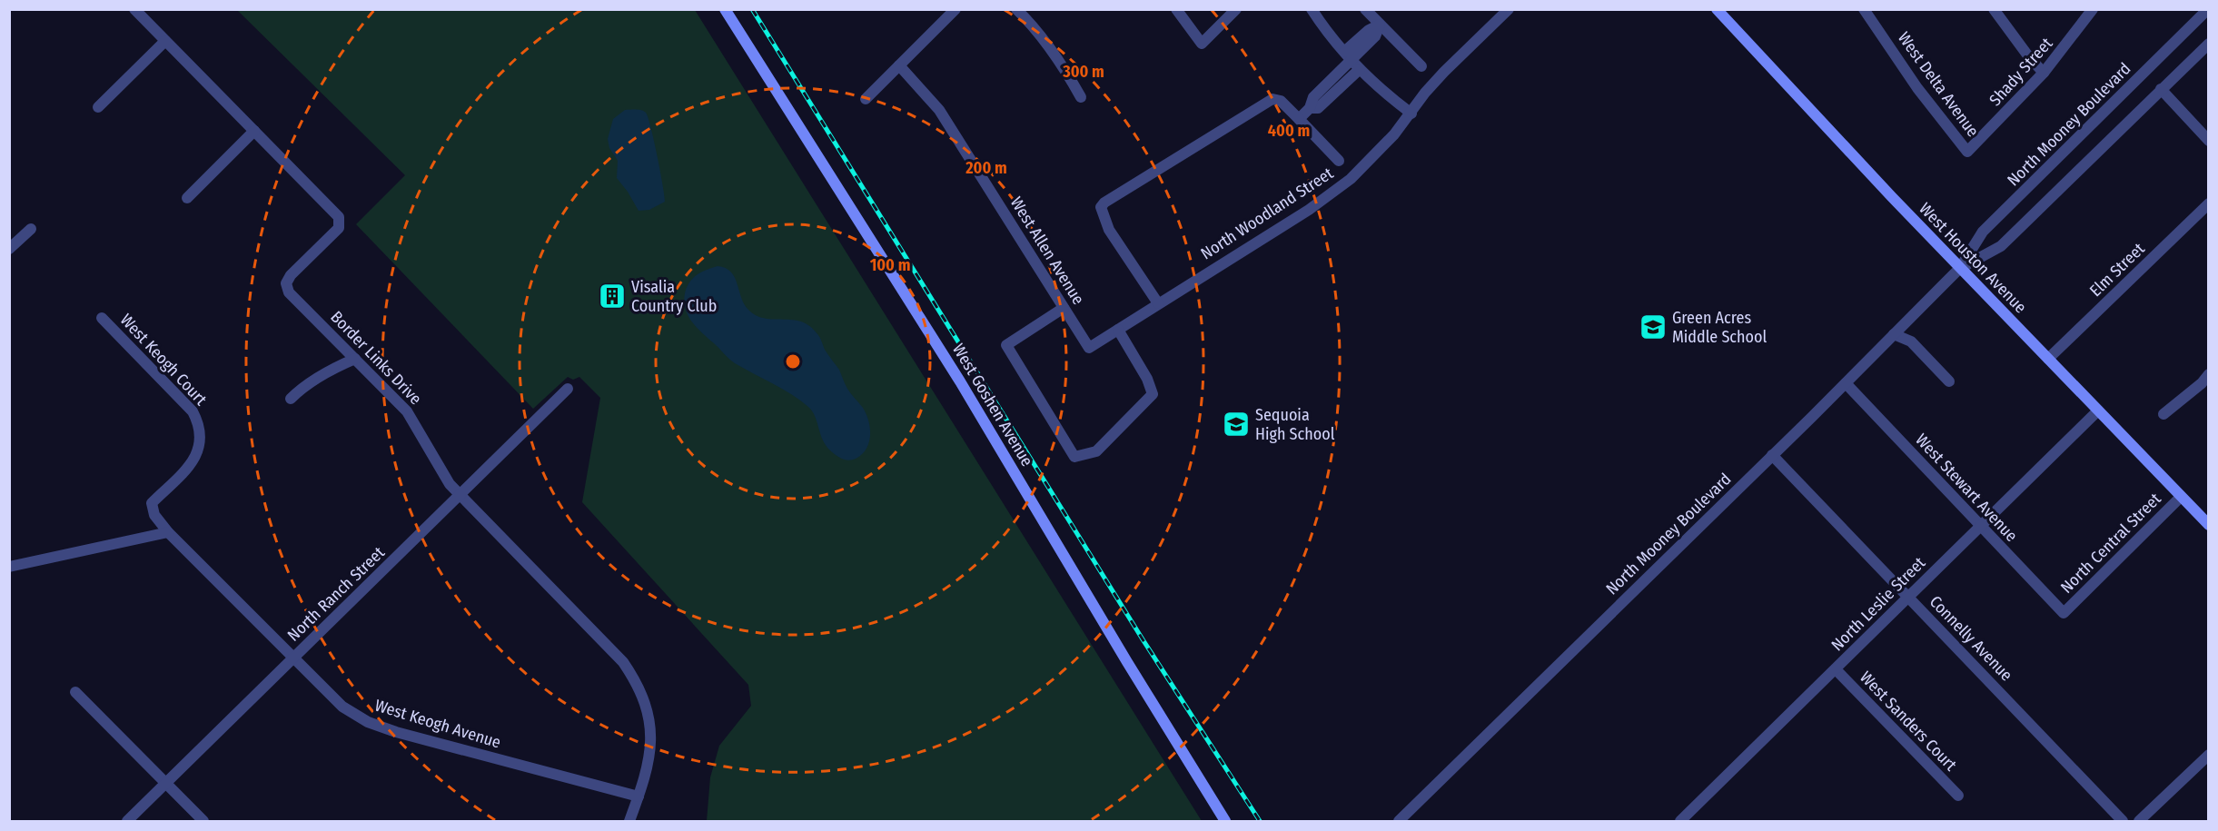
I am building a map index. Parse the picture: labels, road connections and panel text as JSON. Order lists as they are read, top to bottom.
{
  "streets": {
    "main road": ["West Houston Avenue", "West Goshen Avenue"],
    "street": [
      "Shady Street",
      "West Delta Avenue",
      "North Mooney Boulevard",
      "North Woodland Street",
      "West Allen Avenue",
      "Elm Street",
      "Border Links Drive",
      "West Keogh Court",
      "West Stewart Avenue",
      "North Central Street",
      "North Ranch Street",
      "North Leslie Street",
      "Connelly Avenue",
      "West Sanders Court",
      "West Keogh Avenue"
    ]
  },
  "crossings": [
    ["Shady Street", "West Delta Avenue"],
    ["North Mooney Boulevard", "West Houston Avenue"],
    ["North Mooney Boulevard", "West Stewart Avenue"],
    ["North Mooney Boulevard", "Connelly Avenue"],
    ["North Woodland Street", "West Allen Avenue"],
    ["West Houston Avenue", "Elm Street"],
    ["West Houston Avenue", "North Central Street"],
    ["West Houston Avenue", "North Leslie Street"],
    ["Border Links Drive", "North Ranch Street"],
    ["Border Links Drive", "West Keogh Avenue"],
    ["West Keogh Court", "West Keogh Avenue"],
    ["West Stewart Avenue", "North Central Street"],
    ["West Stewart Avenue", "North Leslie Street"],
    ["North Ranch Street", "West Keogh Avenue"],
    ["North Leslie Street", "Connelly Avenue"],
    ["North Leslie Street", "West Sanders Court"]
  ],
  "places": {
    "building": ["Visalia Country Club"],
    "school or university": ["Green Acres Middle School", "Sequoia High School"]
  },
  "rings": [
    "300 m",
    "400 m",
    "200 m",
    "100 m"
  ]
}
